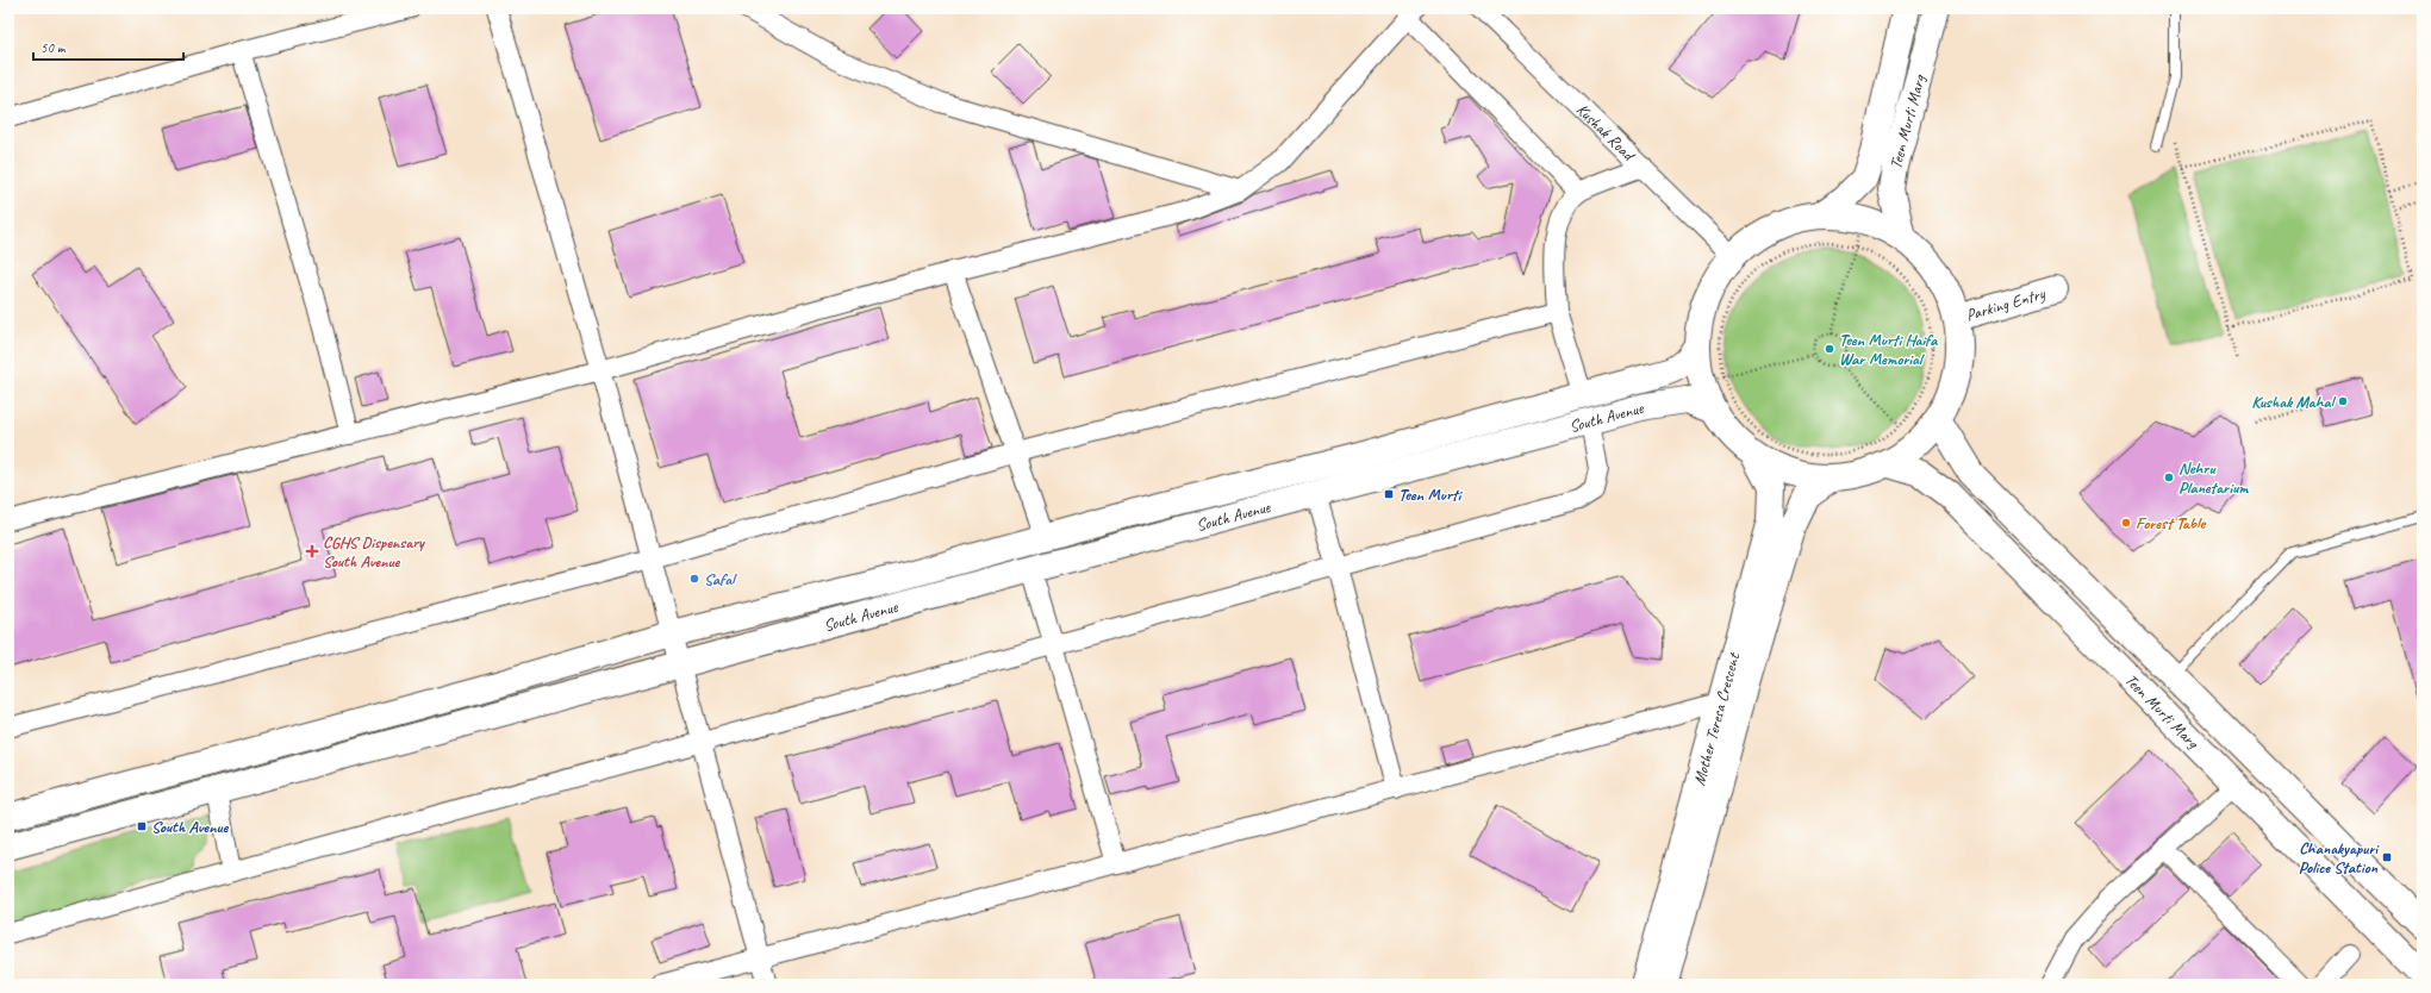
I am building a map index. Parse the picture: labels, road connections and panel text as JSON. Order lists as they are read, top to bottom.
{
  "streets": {
    "main road": [
      "Teen Murti Marg",
      "Parking Entry",
      "South Avenue",
      "Mother Teresa Crescent"
    ],
    "street": ["Kushak Road"]
  },
  "places": {
    "other": [
      "Teen Murti Haifa War Memorial",
      "Kushak Mahal",
      "Nehru Planetarium",
      "Forest Table",
      "Safal"
    ],
    "transit": ["Teen Murti", "South Avenue", "Chanakyapuri Police Station"],
    "health": ["CGHS Dispensary South Avenue"]
  },
  "scale_bar": "50 m"
}
